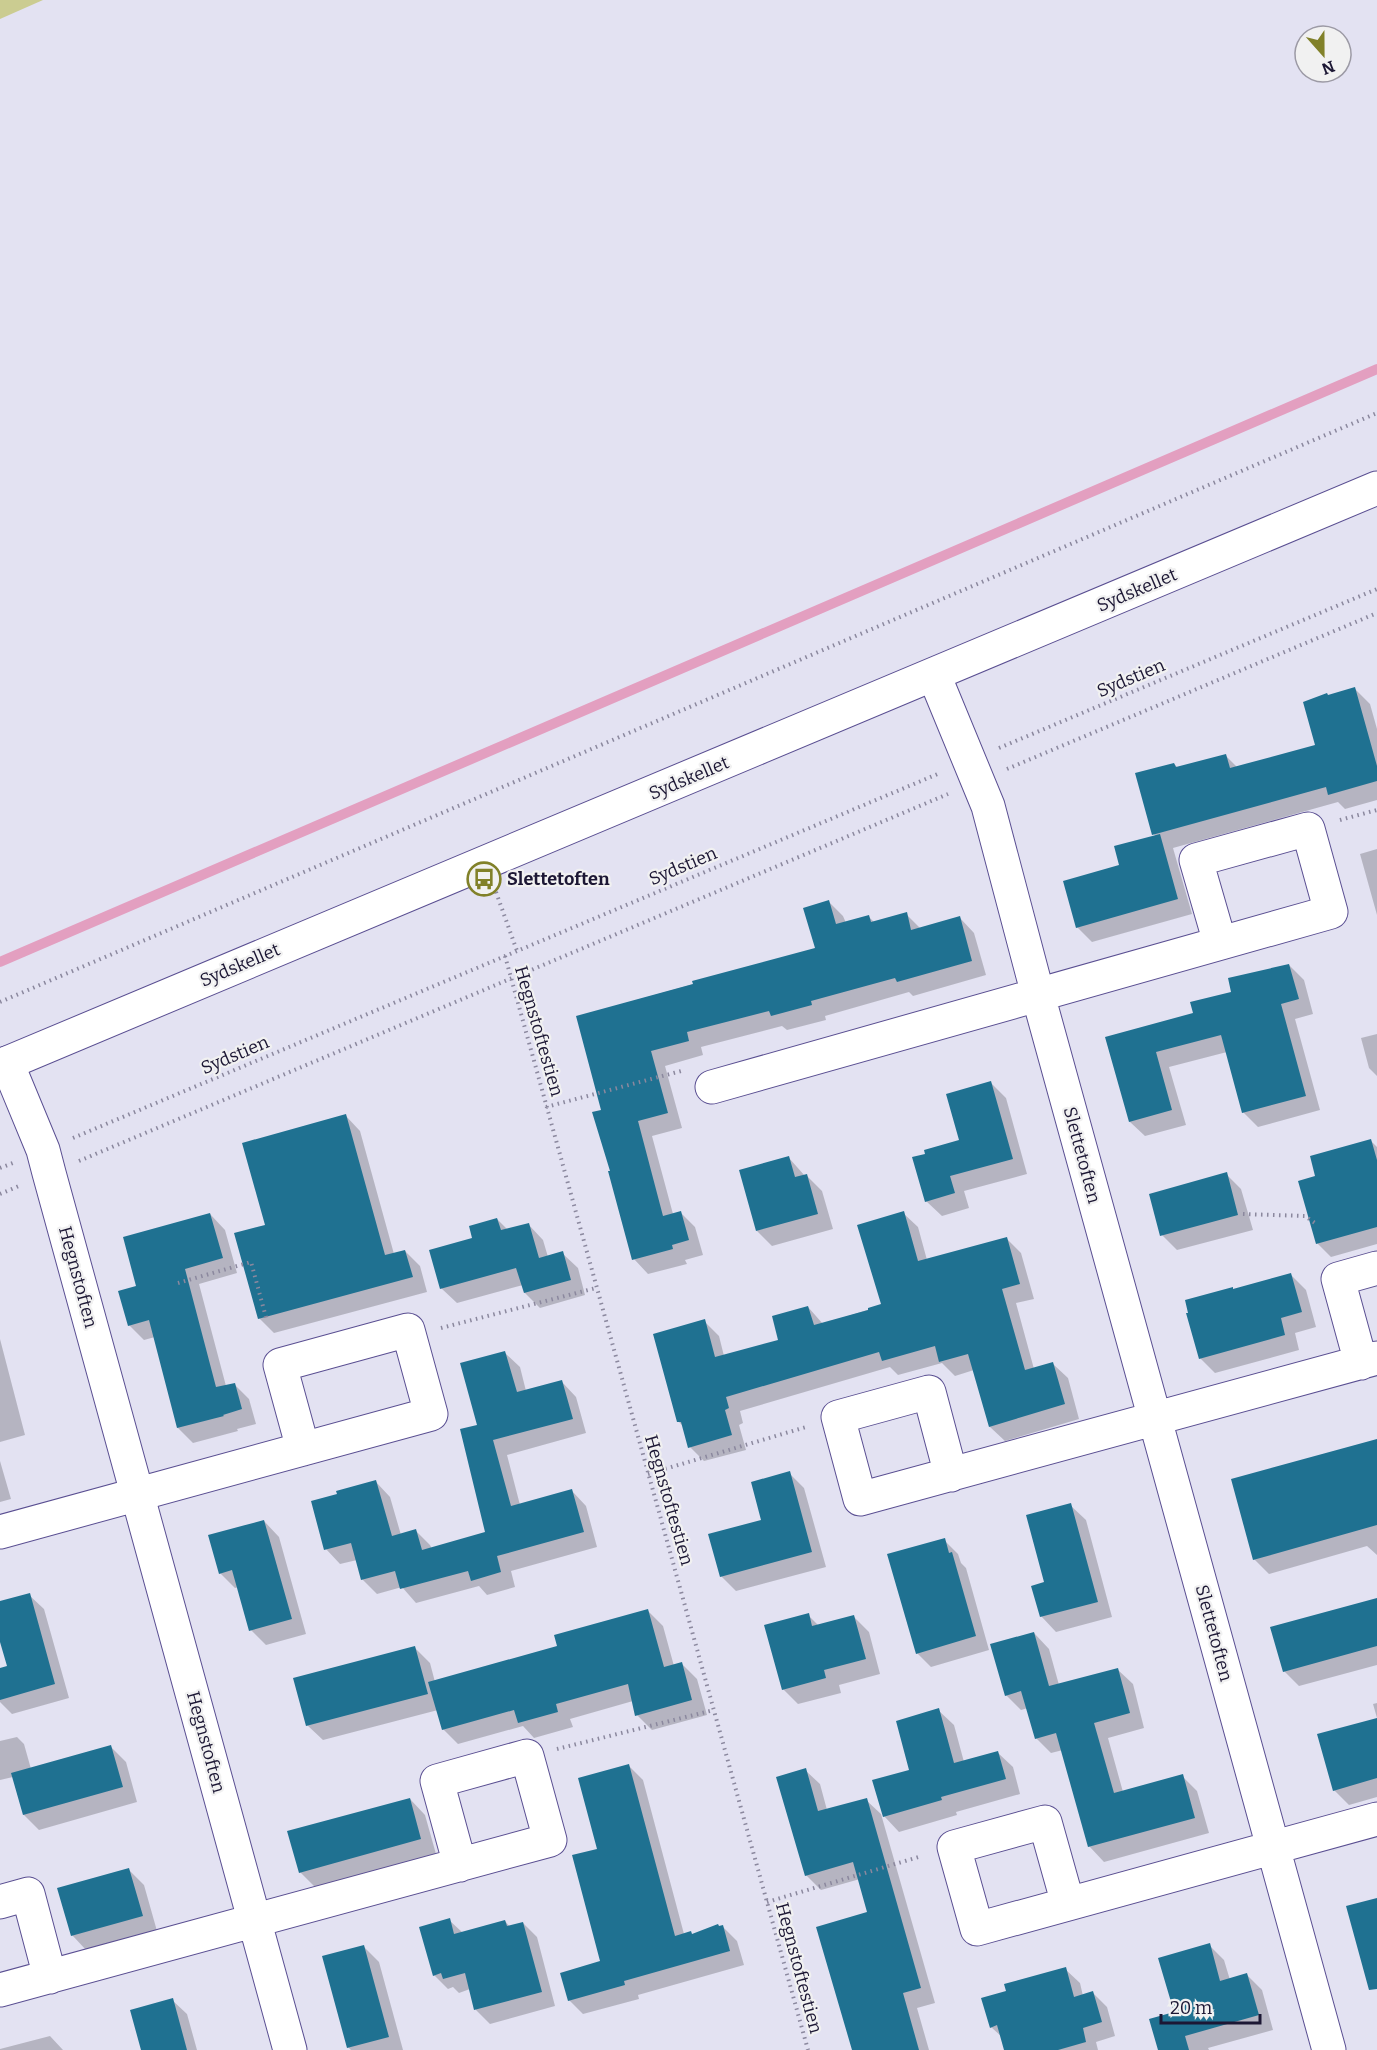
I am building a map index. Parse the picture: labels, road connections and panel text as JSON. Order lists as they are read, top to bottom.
{
  "streets": {
    "street": ["Sydskellet", "Slettetoften", "Hegnstoften"],
    "path": ["Sydstien", "Hegnstoftestien"]
  },
  "crossings": [
    ["Sydskellet", "Slettetoften"],
    ["Sydskellet", "Hegnstoften"],
    ["Sydstien", "Hegnstoftestien"],
    ["Sydstien", "Slettetoften"],
    ["Sydstien", "Hegnstoften"]
  ],
  "places": {
    "bus stop": ["Slettetoften"]
  },
  "scale_bar": "20 m",
  "north": "bottom"
}
